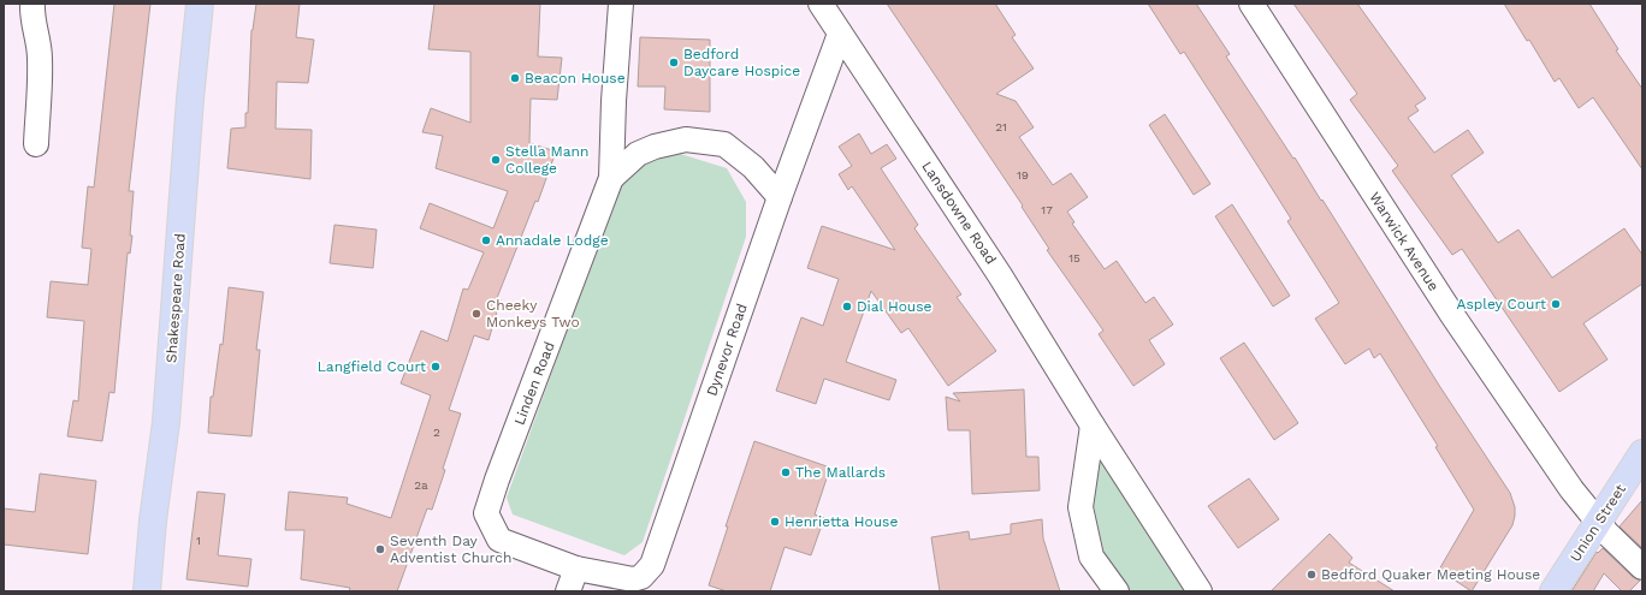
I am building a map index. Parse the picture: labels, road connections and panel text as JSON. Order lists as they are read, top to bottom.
{
  "streets": {
    "main road": ["Shakespeare Road", "Union Street"],
    "street": [
      "Lansdowne Road",
      "Warwick Avenue",
      "Dynevor Road",
      "Linden Road"
    ]
  },
  "crossings": [
    ["Lansdowne Road", "Dynevor Road"],
    ["Warwick Avenue", "Union Street"],
    ["Dynevor Road", "Linden Road"]
  ],
  "places": [
    "Bedford Daycare Hospice",
    "Beacon House",
    "Stella Mann College",
    "Annadale Lodge",
    "Aspley Court",
    "Dial House",
    "Cheeky Monkeys Two",
    "Langfield Court",
    "The Mallards",
    "Henrietta House",
    "Seventh Day Adventist Church",
    "Bedford Quaker Meeting House"
  ],
  "house_numbers": [
    "21",
    "19",
    "17",
    "15",
    "2",
    "2a",
    "1"
  ]
}
